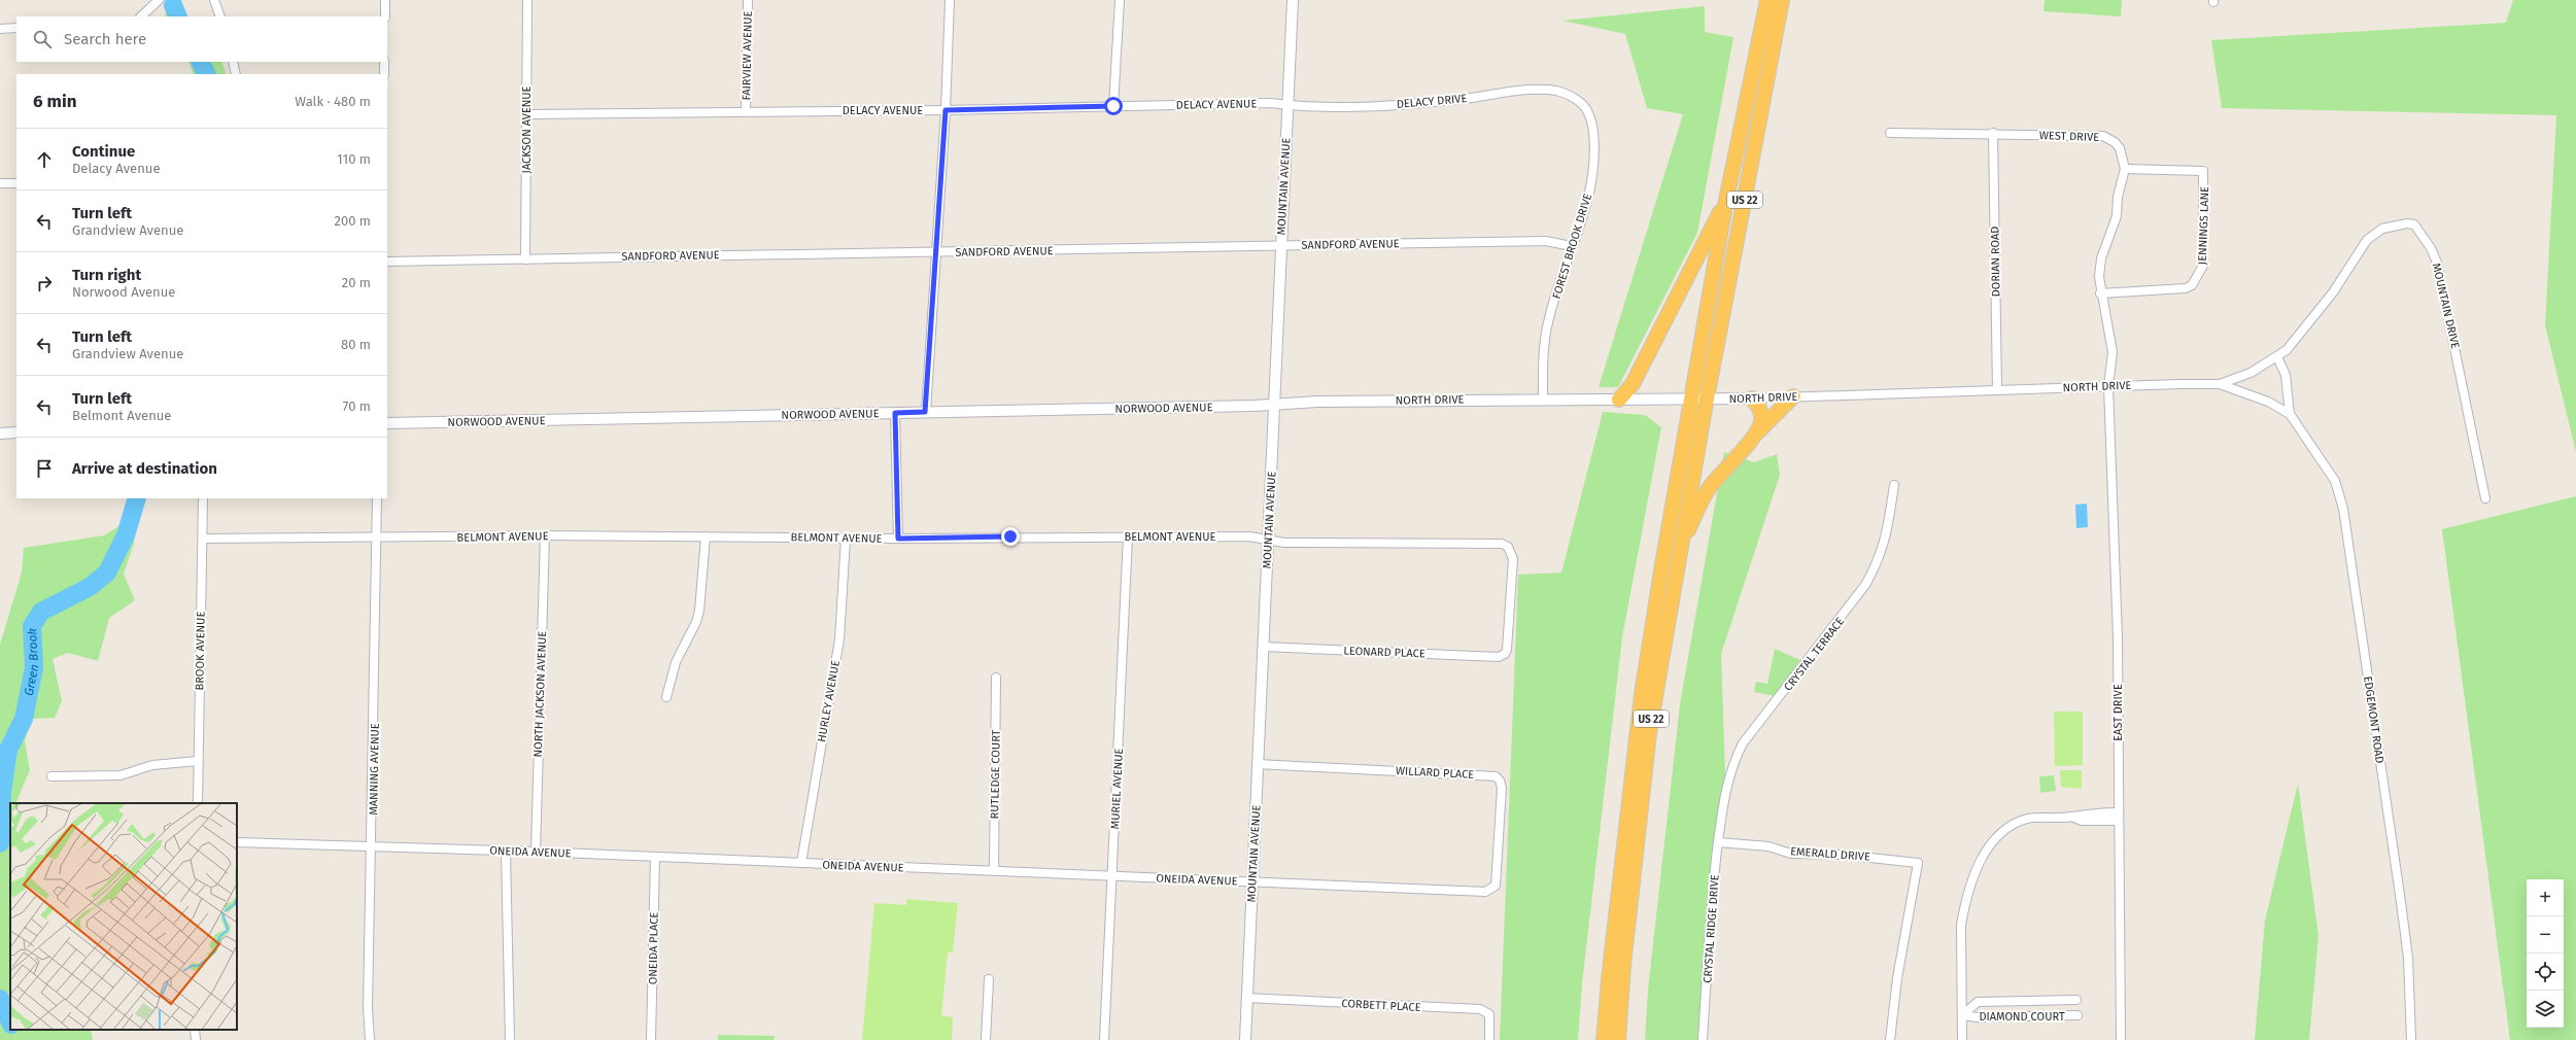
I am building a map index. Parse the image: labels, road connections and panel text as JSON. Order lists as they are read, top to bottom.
{
  "streets": {
    "highway": ["US 22"],
    "street": [
      "FAIRVIEW AVENUE",
      "DELACY DRIVE",
      "DELACY AVENUE",
      "JACKSON AVENUE",
      "WEST DRIVE",
      "MOUNTAIN AVENUE",
      "JENNINGS LANE",
      "SANDFORD AVENUE",
      "FOREST BROOK DRIVE",
      "DORIAN ROAD",
      "MOUNTAIN DRIVE",
      "NORTH DRIVE",
      "NORWOOD AVENUE",
      "BELMONT AVENUE",
      "BROOK AVENUE",
      "LEONARD PLACE",
      "CRYSTAL TERRACE",
      "NORTH JACKSON AVENUE",
      "HURLEY AVENUE",
      "EAST DRIVE",
      "EDGEMONT ROAD",
      "MANNING AVENUE",
      "WILLARD PLACE",
      "RUTLEDGE COURT",
      "MURIEL AVENUE",
      "ONEIDA AVENUE",
      "EMERALD DRIVE",
      "CRYSTAL RIDGE DRIVE",
      "ONEIDA PLACE",
      "CORBETT PLACE",
      "DIAMOND COURT"
    ]
  },
  "crossings": [
    ["FAIRVIEW AVENUE", "DELACY AVENUE"],
    ["DELACY DRIVE", "DELACY AVENUE"],
    ["DELACY DRIVE", "MOUNTAIN AVENUE"],
    ["DELACY DRIVE", "FOREST BROOK DRIVE"],
    ["DELACY AVENUE", "JACKSON AVENUE"],
    ["DELACY AVENUE", "MOUNTAIN AVENUE"],
    ["JACKSON AVENUE", "SANDFORD AVENUE"],
    ["WEST DRIVE", "JENNINGS LANE"],
    ["WEST DRIVE", "DORIAN ROAD"],
    ["WEST DRIVE", "NORTH DRIVE"],
    ["WEST DRIVE", "EAST DRIVE"],
    ["MOUNTAIN AVENUE", "SANDFORD AVENUE"],
    ["MOUNTAIN AVENUE", "NORTH DRIVE"],
    ["MOUNTAIN AVENUE", "NORWOOD AVENUE"],
    ["MOUNTAIN AVENUE", "BELMONT AVENUE"],
    ["MOUNTAIN AVENUE", "LEONARD PLACE"],
    ["MOUNTAIN AVENUE", "WILLARD PLACE"],
    ["MOUNTAIN AVENUE", "ONEIDA AVENUE"],
    ["MOUNTAIN AVENUE", "CORBETT PLACE"],
    ["US 22", "NORTH DRIVE"],
    ["SANDFORD AVENUE", "FOREST BROOK DRIVE"],
    ["FOREST BROOK DRIVE", "NORTH DRIVE"],
    ["DORIAN ROAD", "NORTH DRIVE"],
    ["MOUNTAIN DRIVE", "NORTH DRIVE"],
    ["NORTH DRIVE", "NORWOOD AVENUE"],
    ["NORTH DRIVE", "EAST DRIVE"],
    ["NORTH DRIVE", "EDGEMONT ROAD"],
    ["BELMONT AVENUE", "BROOK AVENUE"],
    ["BELMONT AVENUE", "LEONARD PLACE"],
    ["BELMONT AVENUE", "NORTH JACKSON AVENUE"],
    ["BELMONT AVENUE", "HURLEY AVENUE"],
    ["BELMONT AVENUE", "MANNING AVENUE"],
    ["BELMONT AVENUE", "MURIEL AVENUE"],
    ["CRYSTAL TERRACE", "CRYSTAL RIDGE DRIVE"],
    ["NORTH JACKSON AVENUE", "ONEIDA AVENUE"],
    ["HURLEY AVENUE", "ONEIDA AVENUE"],
    ["MANNING AVENUE", "ONEIDA AVENUE"],
    ["WILLARD PLACE", "ONEIDA AVENUE"],
    ["RUTLEDGE COURT", "ONEIDA AVENUE"],
    ["MURIEL AVENUE", "ONEIDA AVENUE"],
    ["ONEIDA AVENUE", "ONEIDA PLACE"],
    ["EMERALD DRIVE", "CRYSTAL RIDGE DRIVE"]
  ],
  "water": ["Green Brook"],
  "page": {
    "search": "Search here",
    "heading": ["6 min", "Walk · 480 m"],
    "list": [
      ["Continue", "Delacy Avenue", "110 m"],
      ["Turn left", "Grandview Avenue", "200 m"],
      ["Turn right", "Norwood Avenue", "20 m"],
      ["Turn left", "Grandview Avenue", "80 m"],
      ["Turn left", "Belmont Avenue", "70 m"],
      "Arrive at destination"
    ],
    "map_buttons": ["+", "−"]
  }
}
